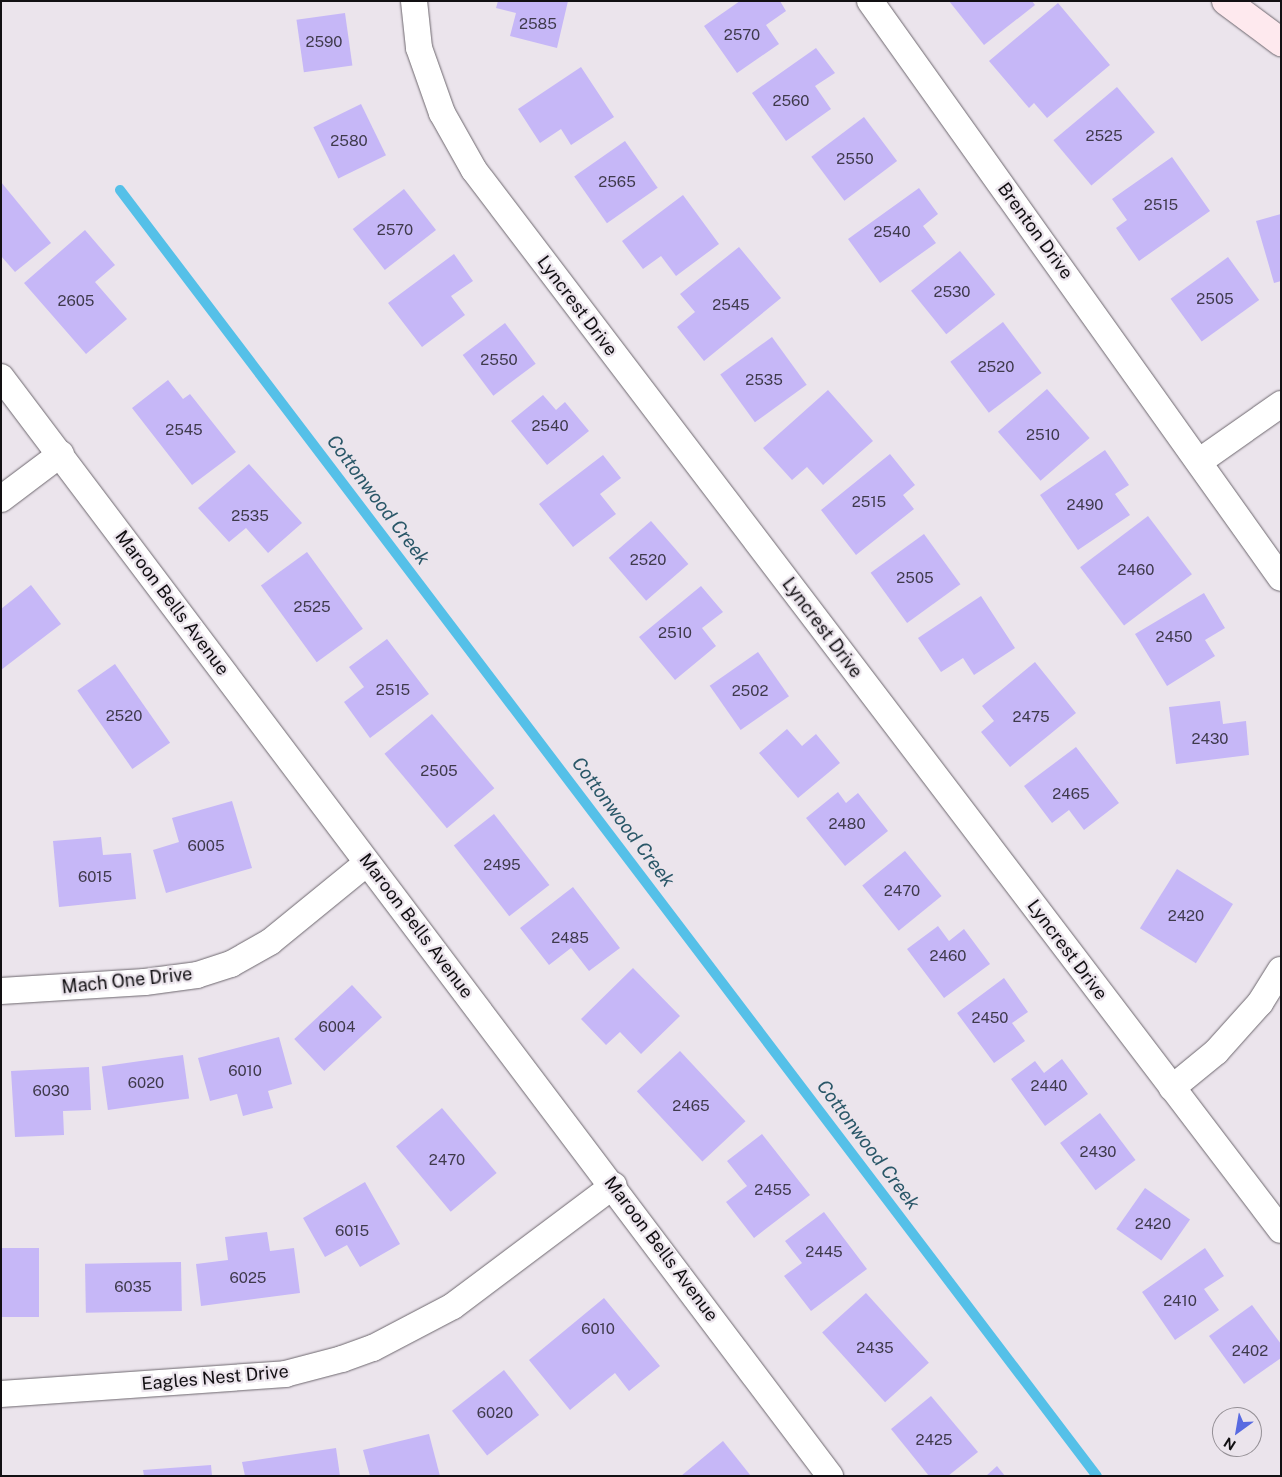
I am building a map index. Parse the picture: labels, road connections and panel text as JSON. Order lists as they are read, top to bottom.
{
  "streets": {
    "street": [
      "Brenton Drive",
      "Lyncrest Drive",
      "Maroon Bells Avenue",
      "Mach One Drive",
      "Eagles Nest Drive"
    ]
  },
  "crossings": [
    ["Maroon Bells Avenue", "Mach One Drive"],
    ["Maroon Bells Avenue", "Eagles Nest Drive"]
  ],
  "water": ["Cottonwood Creek"],
  "house_numbers": [
    "2585",
    "2570",
    "2590",
    "2560",
    "2525",
    "2580",
    "2550",
    "2565",
    "2515",
    "2570",
    "2540",
    "2530",
    "2505",
    "2605",
    "2545",
    "2550",
    "2520",
    "2535",
    "2540",
    "2545",
    "2510",
    "2515",
    "2490",
    "2535",
    "2520",
    "2460",
    "2505",
    "2525",
    "2510",
    "2450",
    "2515",
    "2502",
    "2520",
    "2475",
    "2430",
    "2505",
    "2465",
    "2480",
    "6005",
    "2495",
    "6015",
    "2470",
    "2420",
    "2485",
    "2460",
    "2450",
    "6004",
    "6010",
    "6020",
    "2440",
    "6030",
    "2465",
    "2430",
    "2470",
    "2455",
    "2420",
    "6015",
    "2445",
    "6025",
    "6035",
    "2410",
    "6010",
    "2435",
    "2402",
    "6020",
    "2425"
  ],
  "north": "bottom left"
}
